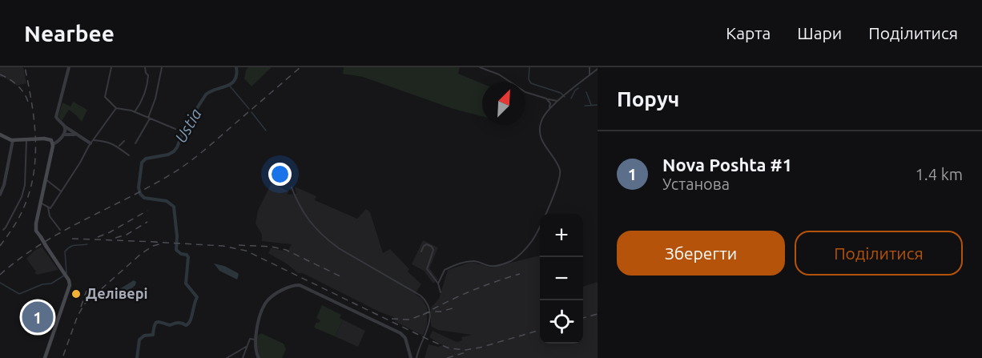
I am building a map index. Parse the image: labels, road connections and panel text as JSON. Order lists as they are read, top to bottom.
{
  "water": ["Ustia"],
  "places": ["Делівері"],
  "north": "top right",
  "page": {
    "header": "Nearbee",
    "nav": ["Карта", "Шари", "Поділитися"],
    "heading": "Поруч",
    "list": [
      {
        "mark": "1",
        "name": "Nova Poshta #1",
        "note": "Установа",
        "value": "1.4 km"
      }
    ],
    "map_buttons": ["+", "−"],
    "buttons": ["Зберегти", "Поділитися"],
    "pins": "1"
  }
}
